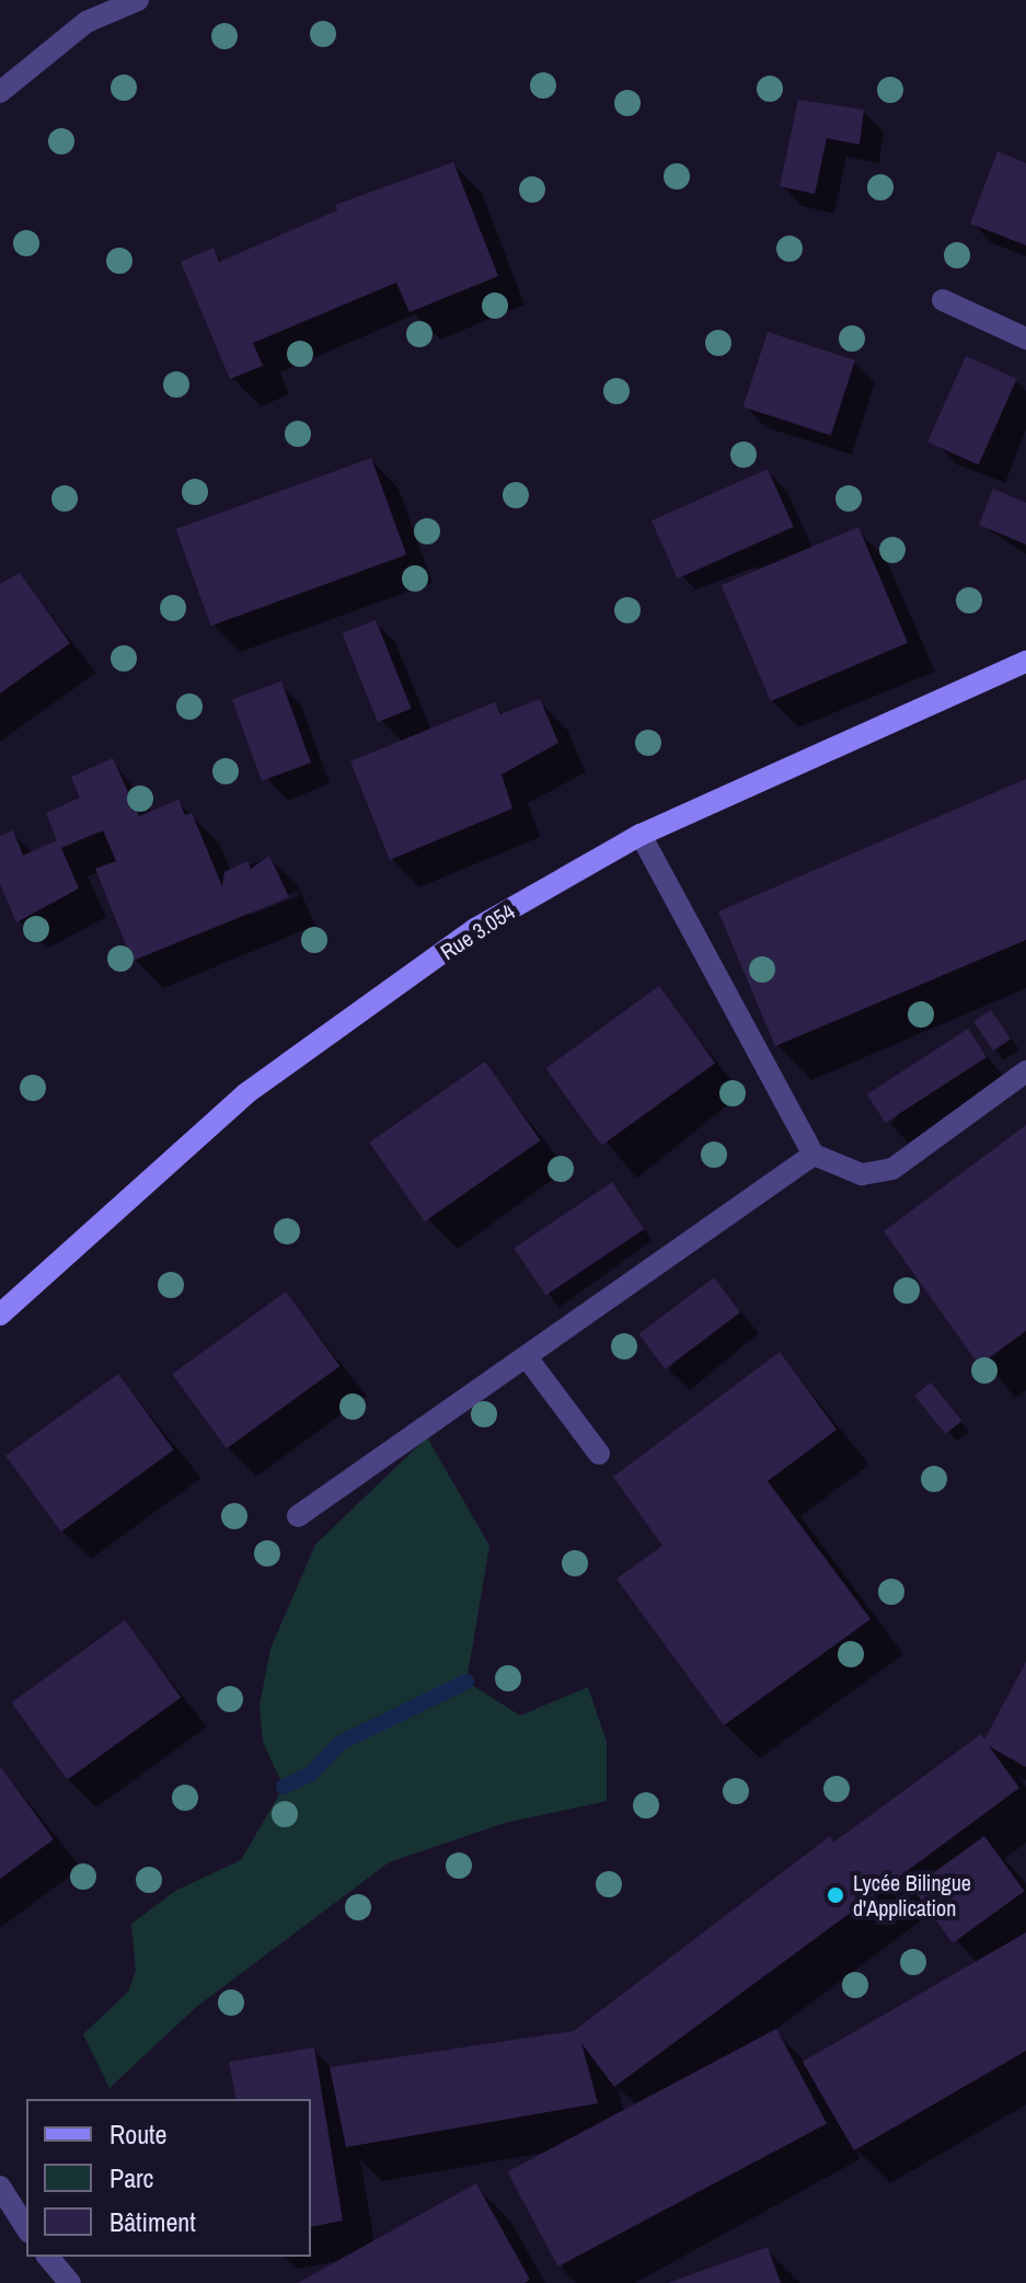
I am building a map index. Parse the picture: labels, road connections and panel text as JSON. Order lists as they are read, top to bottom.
{
  "streets": {
    "street": ["Rue 3.054"]
  },
  "places": ["Lycée Bilingue d'Application"],
  "legend": ["Route", "Parc", "Bâtiment"]
}
